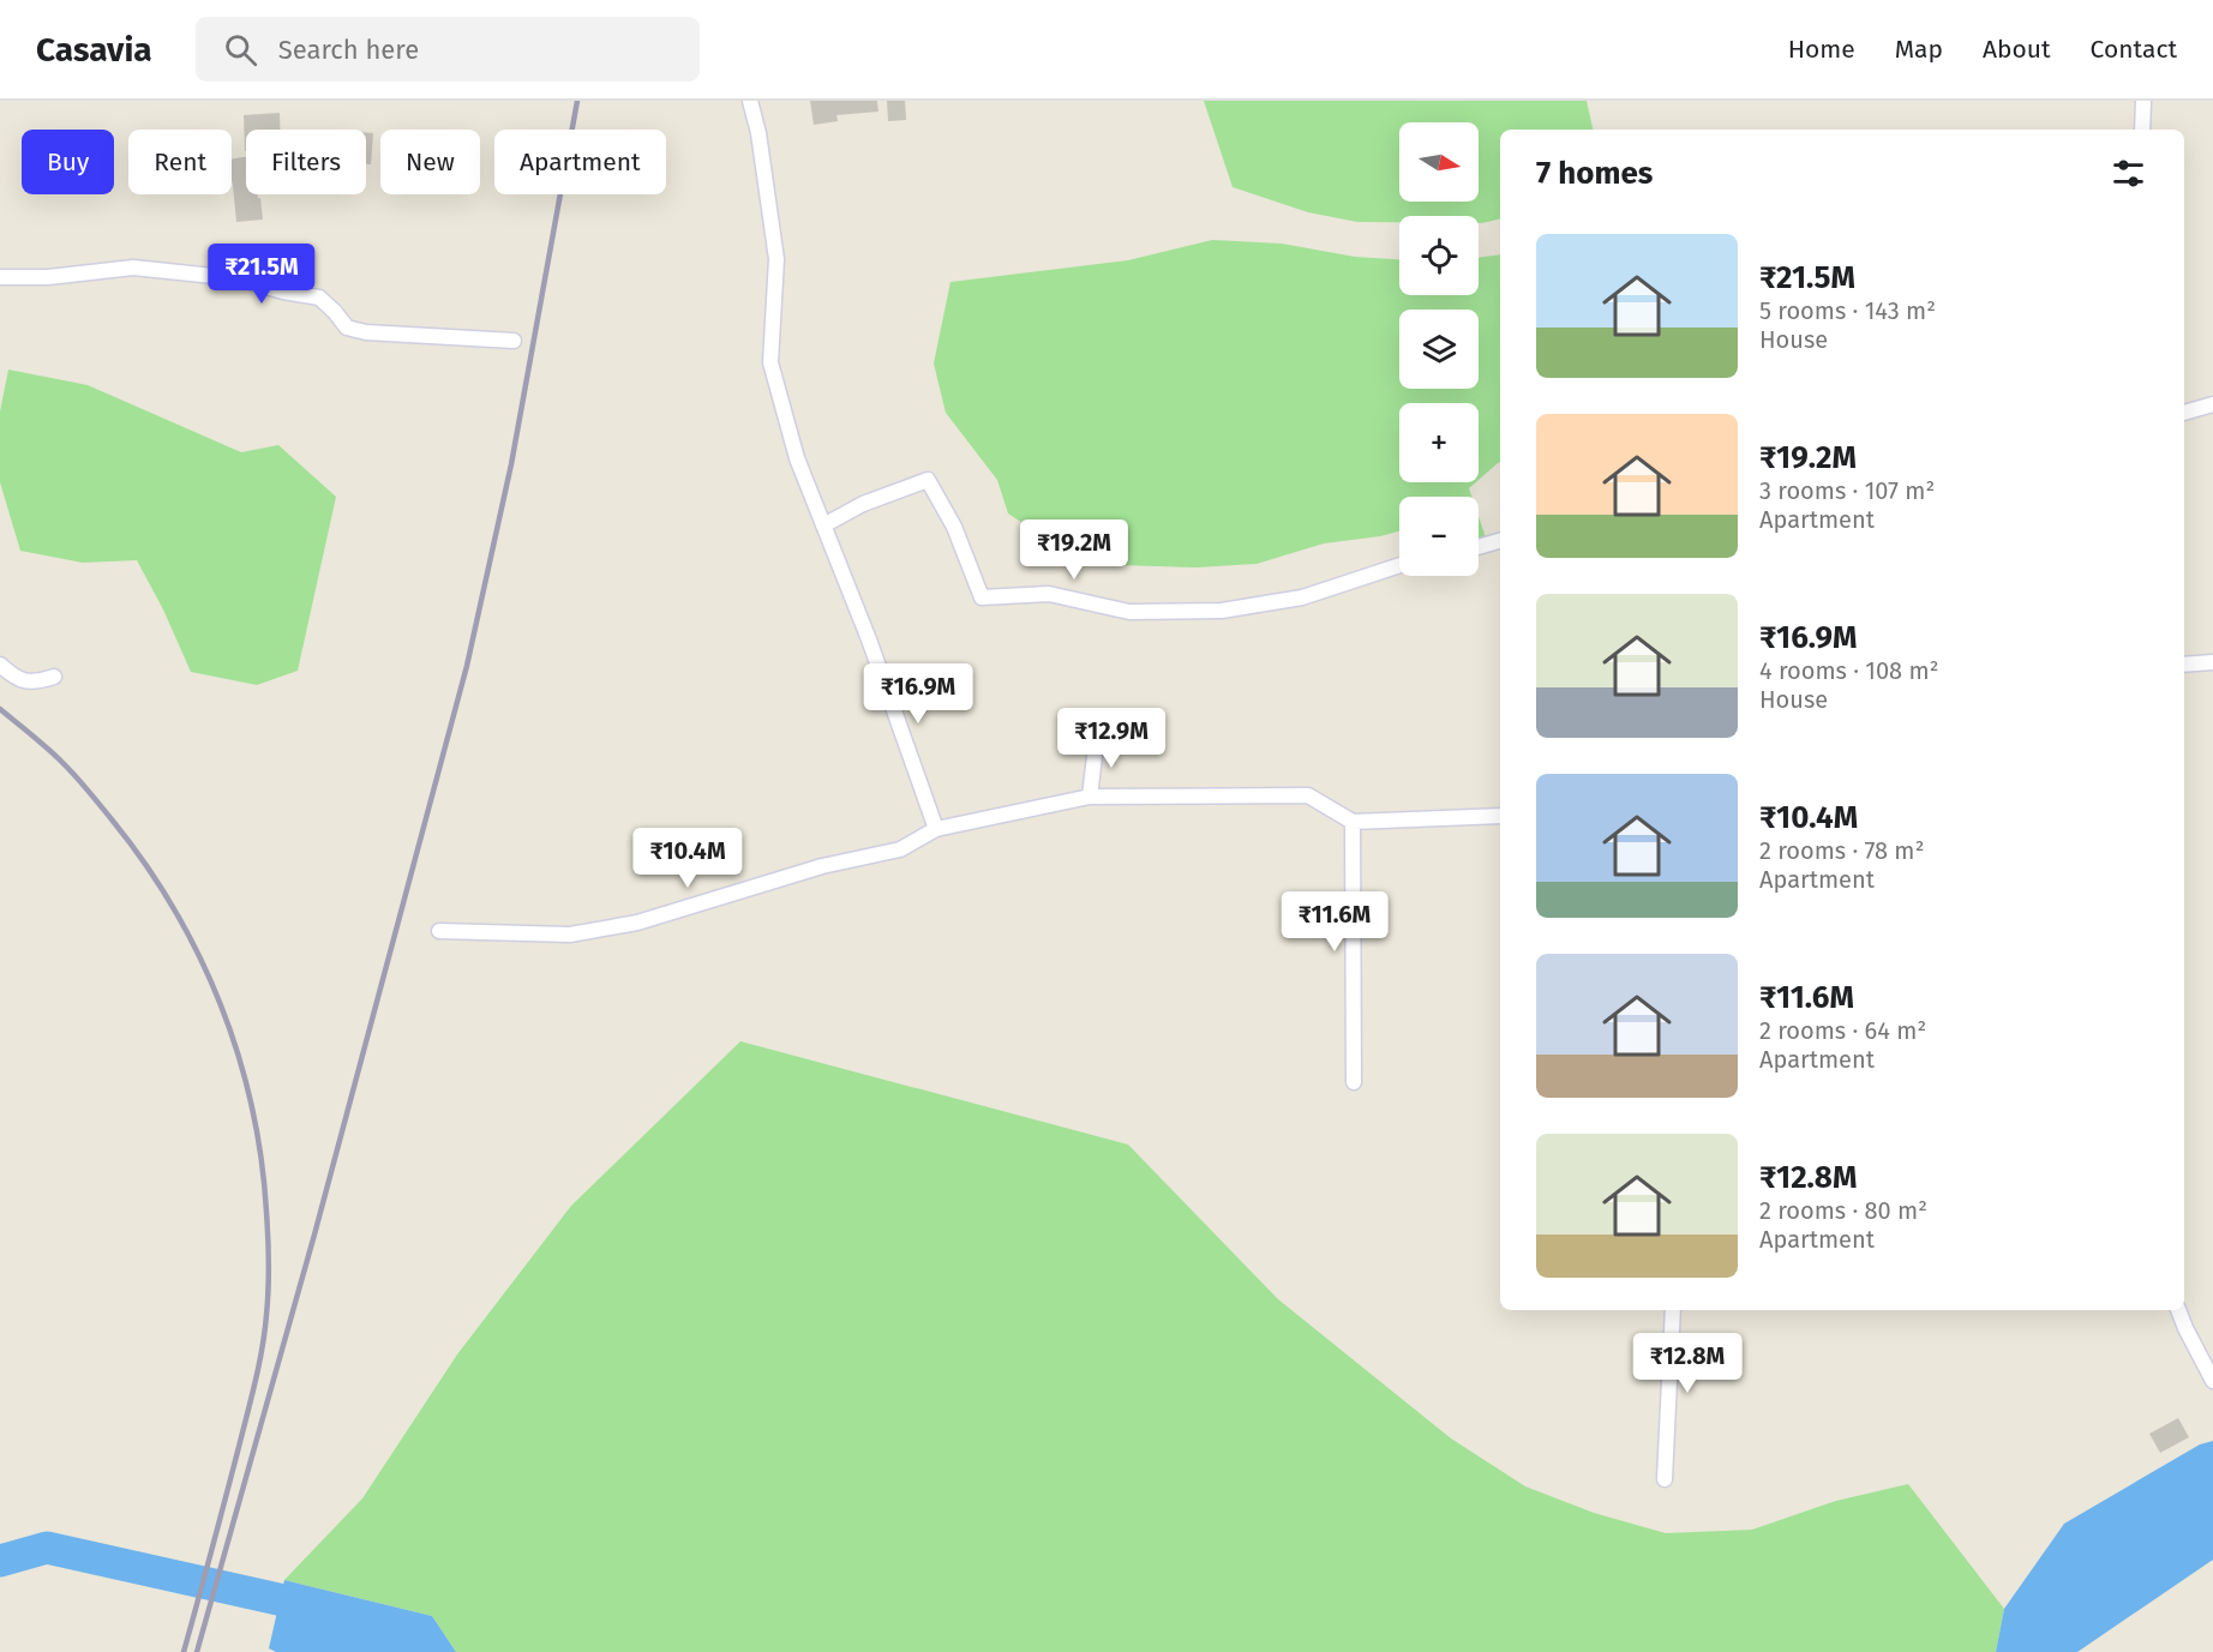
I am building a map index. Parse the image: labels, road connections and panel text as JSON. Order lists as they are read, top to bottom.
{
  "north": "right",
  "page": {
    "header": "Casavia",
    "search": "Search here",
    "nav": [
      "Home",
      "Map",
      "About",
      "Contact"
    ],
    "map_buttons": ["+", "−"],
    "chip": [
      "Buy",
      "Rent",
      "Filters",
      "New",
      "Apartment"
    ],
    "heading": "7 homes",
    "list": [
      {
        "name": "₹21.5M",
        "note": "5 rooms · 143 m² · House"
      },
      {
        "name": "₹19.2M",
        "note": "3 rooms · 107 m² · Apartment"
      },
      {
        "name": "₹16.9M",
        "note": "4 rooms · 108 m² · House"
      },
      {
        "name": "₹10.4M",
        "note": "2 rooms · 78 m² · Apartment"
      },
      {
        "name": "₹11.6M",
        "note": "2 rooms · 64 m² · Apartment"
      },
      {
        "name": "₹12.8M",
        "note": "2 rooms · 80 m² · Apartment"
      }
    ],
    "price": [
      "₹21.5M",
      "₹19.2M",
      "₹16.9M",
      "₹12.9M",
      "₹10.4M",
      "₹11.6M",
      "₹12.8M"
    ]
  }
}
